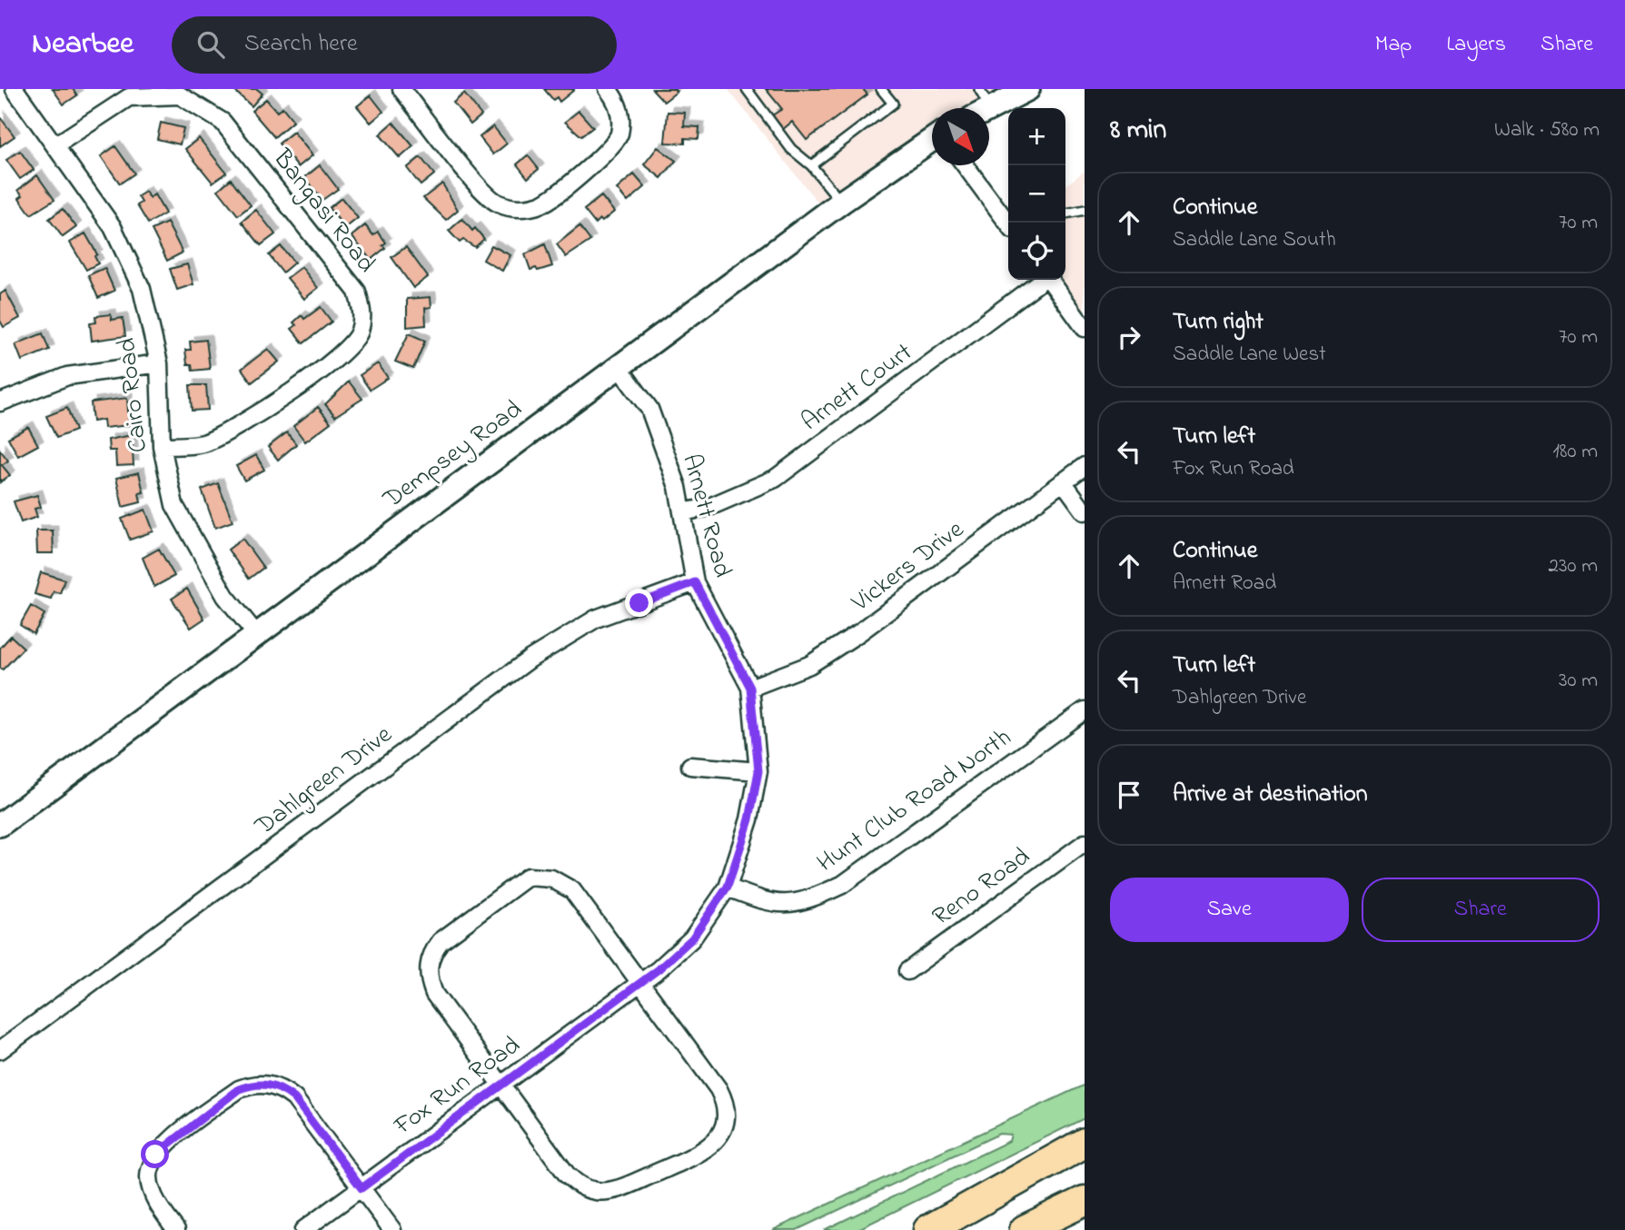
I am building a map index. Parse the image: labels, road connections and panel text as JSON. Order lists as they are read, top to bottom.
{
  "streets": {
    "main road": ["Dempsey Road"],
    "street": [
      "Bangasi Road",
      "Arnett Court",
      "Cairo Road",
      "Arnett Road",
      "Vickers Drive",
      "Dahlgreen Drive",
      "Hunt Club Road North",
      "Reno Road",
      "Fox Run Road"
    ]
  },
  "crossings": [
    ["Bangasi Road", "Cairo Road"],
    ["Arnett Court", "Arnett Road"],
    ["Cairo Road", "Dempsey Road"],
    ["Dempsey Road", "Arnett Road"],
    ["Arnett Road", "Vickers Drive"],
    ["Arnett Road", "Dahlgreen Drive"],
    ["Arnett Road", "Hunt Club Road North"],
    ["Arnett Road", "Fox Run Road"]
  ],
  "north": "bottom right",
  "page": {
    "header": "Nearbee",
    "search": "Search here",
    "nav": ["Map", "Layers", "Share"],
    "heading": ["8 min", "Walk · 580 m"],
    "map_buttons": ["+", "−"],
    "list": [
      ["Continue", "Saddle Lane South", "70 m"],
      ["Turn right", "Saddle Lane West", "70 m"],
      ["Turn left", "Fox Run Road", "180 m"],
      ["Continue", "Arnett Road", "230 m"],
      ["Turn left", "Dahlgreen Drive", "30 m"],
      "Arrive at destination"
    ],
    "buttons": ["Save", "Share"]
  }
}
